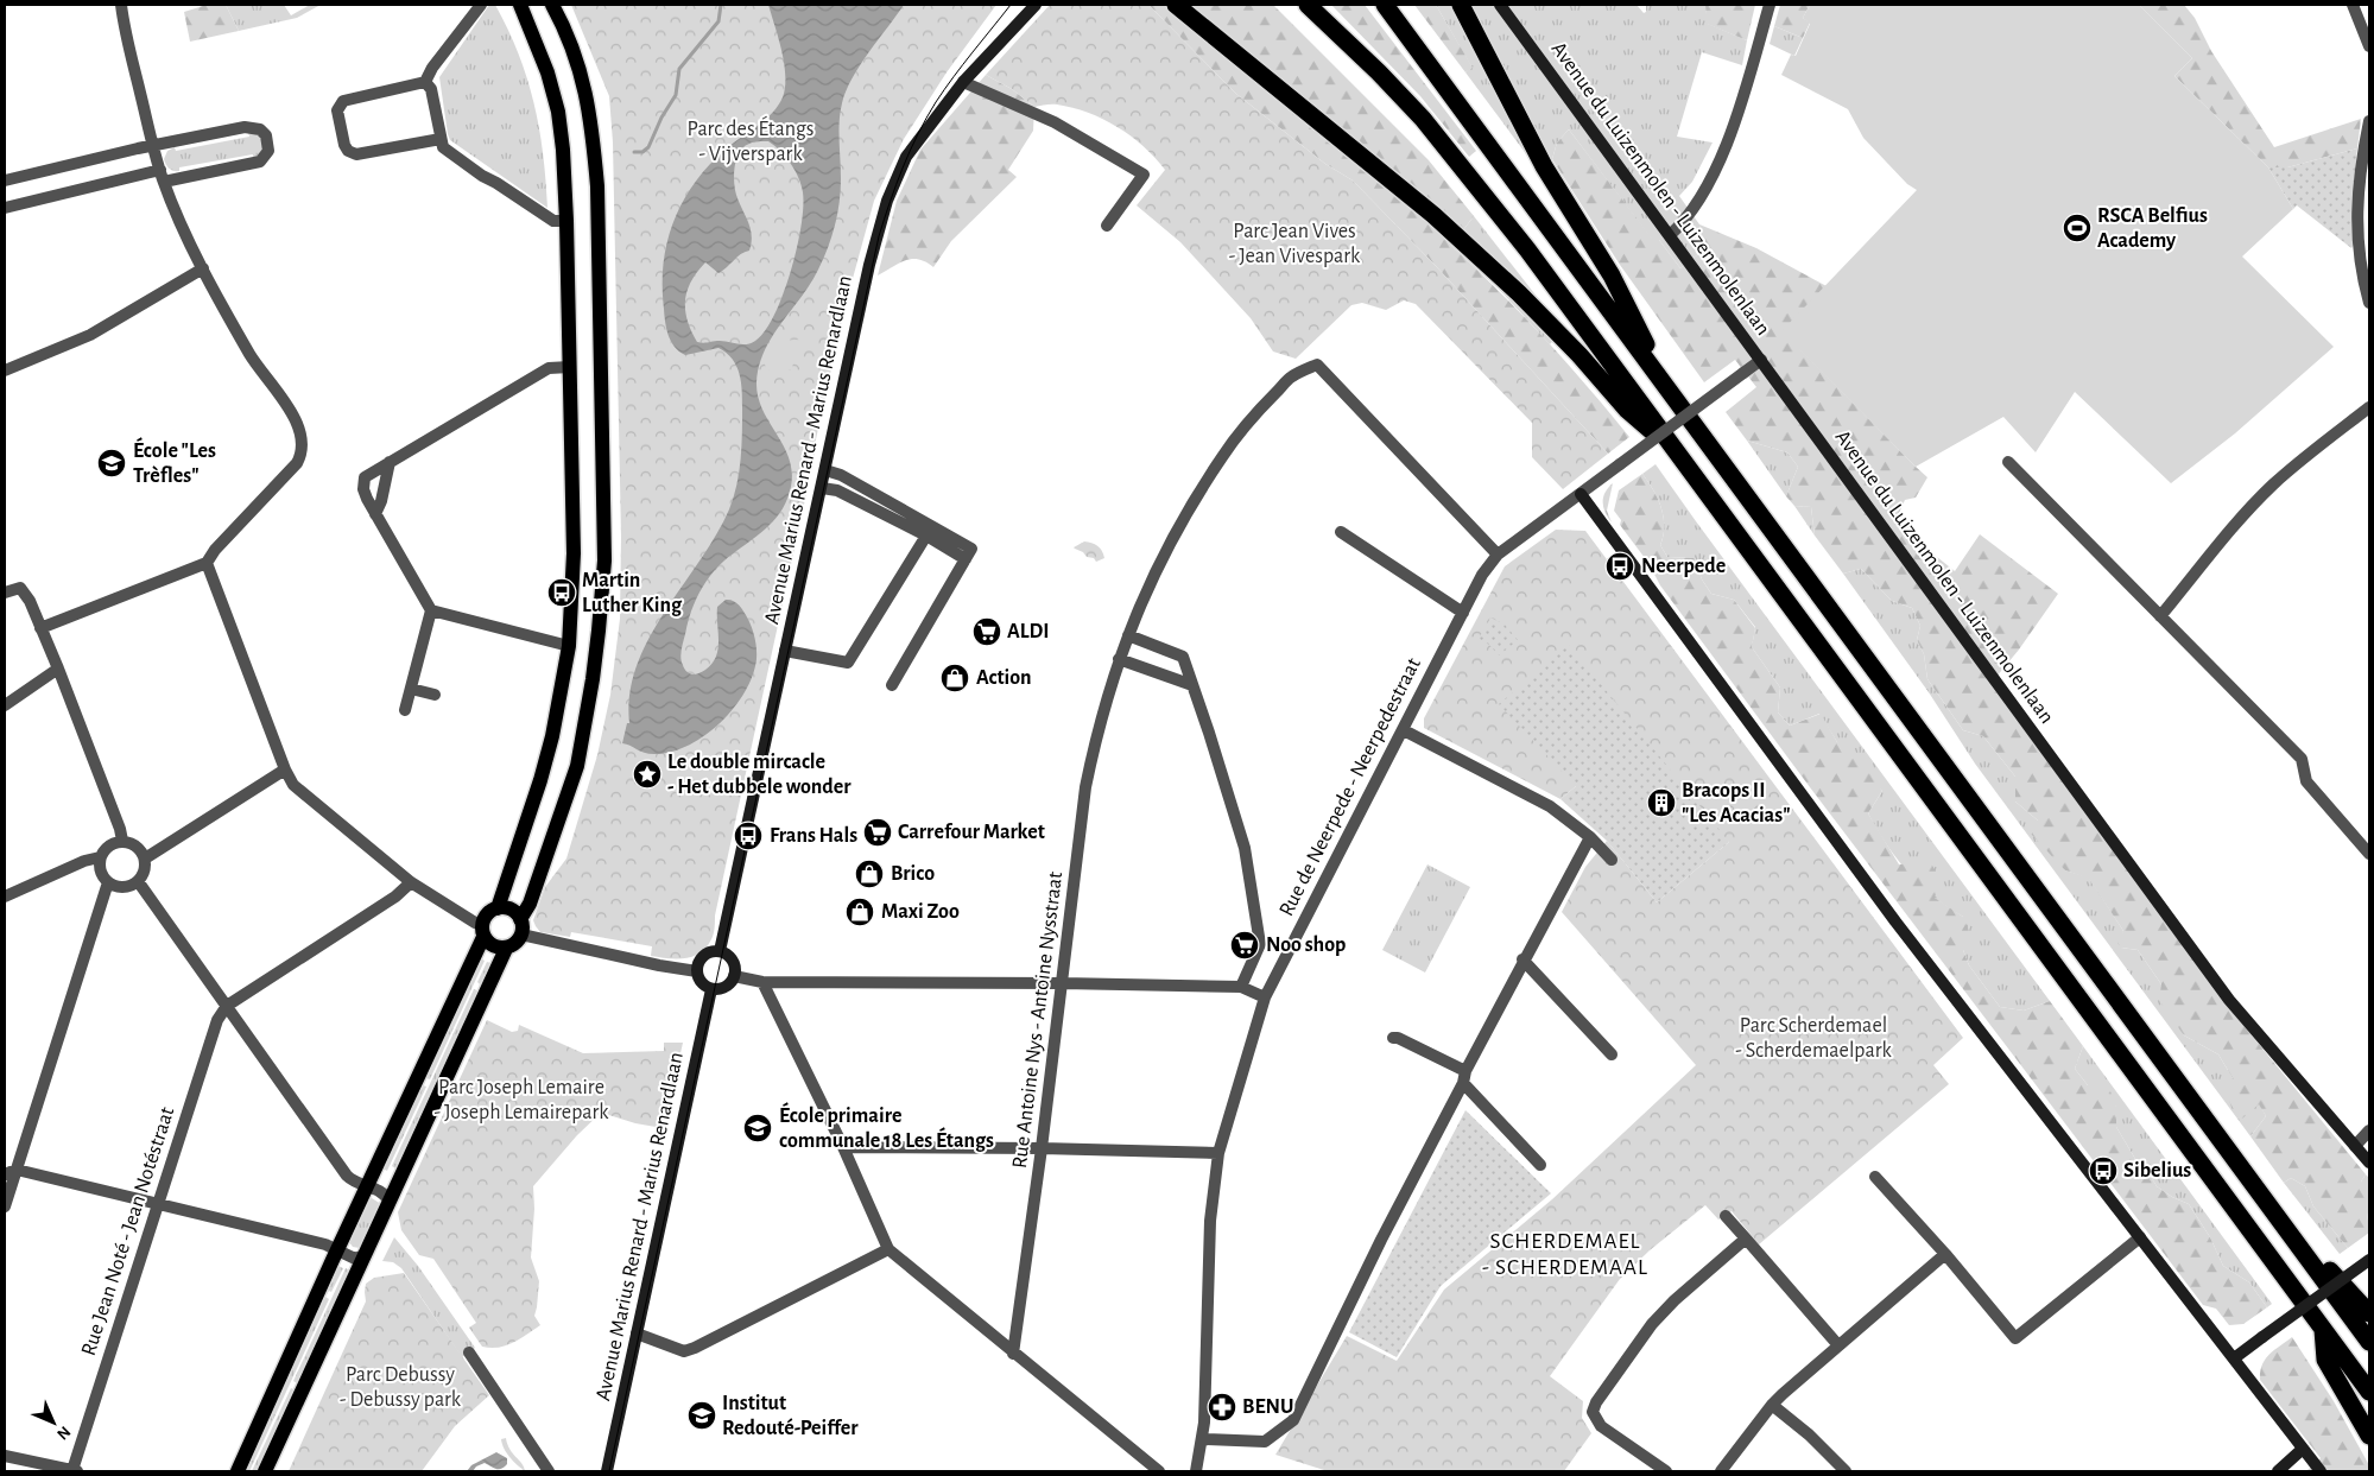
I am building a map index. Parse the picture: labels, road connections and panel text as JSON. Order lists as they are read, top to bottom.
{
  "streets": {
    "street": [
      "Avenue du Luizenmolen - Luizenmolenlaan",
      "Avenue Marius Renard - Marius Renardlaan",
      "Rue de Neerpede - Neerpedestraat",
      "Rue Antoine Nys - Antoine Nysstraat",
      "Rue Jean Noté - Jean Notéstraat"
    ]
  },
  "crossings": [
    ["Avenue du Luizenmolen - Luizenmolenlaan", "Rue de Neerpede - Neerpedestraat"],
    ["Rue de Neerpede - Neerpedestraat", "Rue Antoine Nys - Antoine Nysstraat"]
  ],
  "districts": ["SCHERDEMAEL - SCHERDEMAAL"],
  "parks": [
    "Parc des Étangs - Vijverspark",
    "Parc Jean Vives - Jean Vivespark",
    "Parc Scherdemael - Scherdemaelpark",
    "Parc Joseph Lemaire - Joseph Lemairepark",
    "Parc Debussy - Debussy park"
  ],
  "places": {
    "sports": ["RSCA Belfius Academy"],
    "school or university": ["École \"Les Trèfles\"", "École primaire communale 18 Les Étangs", "Institut Redouté-Peiffer"],
    "bus stop": [
      "Neerpede",
      "Martin Luther King",
      "Frans Hals",
      "Sibelius"
    ],
    "supermarket": ["ALDI", "Carrefour Market", "Noo shop"],
    "shop": ["Action", "Brico", "Maxi Zoo"],
    "place": ["Le double mircacle - Het dubbele wonder"],
    "building": ["Bracops II \"Les Acacias\""],
    "pharmacy": ["BENU"]
  },
  "north": "bottom right"
}
